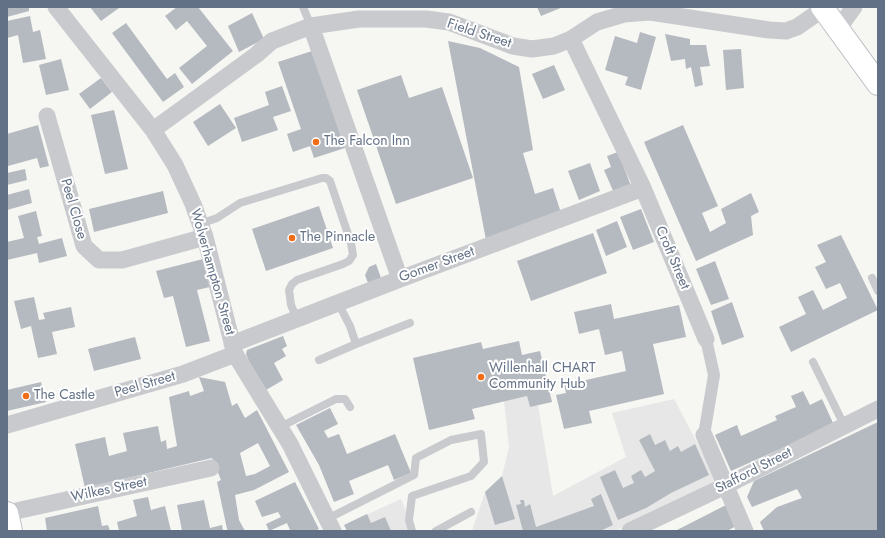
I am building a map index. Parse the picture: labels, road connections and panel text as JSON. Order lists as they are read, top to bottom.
{
  "streets": {
    "street": [
      "Field Street",
      "Peel Close",
      "Croft Street",
      "Gomer Street",
      "Wolverhampton Street",
      "Peel Street",
      "Stafford Street",
      "Wilkes Street"
    ]
  },
  "crossings": [
    ["Field Street", "Croft Street"],
    ["Field Street", "Wolverhampton Street"],
    ["Peel Close", "Wolverhampton Street"],
    ["Croft Street", "Gomer Street"],
    ["Croft Street", "Stafford Street"],
    ["Gomer Street", "Wolverhampton Street"],
    ["Gomer Street", "Peel Street"],
    ["Wolverhampton Street", "Peel Street"]
  ],
  "places": [
    "The Falcon Inn",
    "The Pinnacle",
    "Willenhall CHART Community Hub",
    "The Castle"
  ]
}
